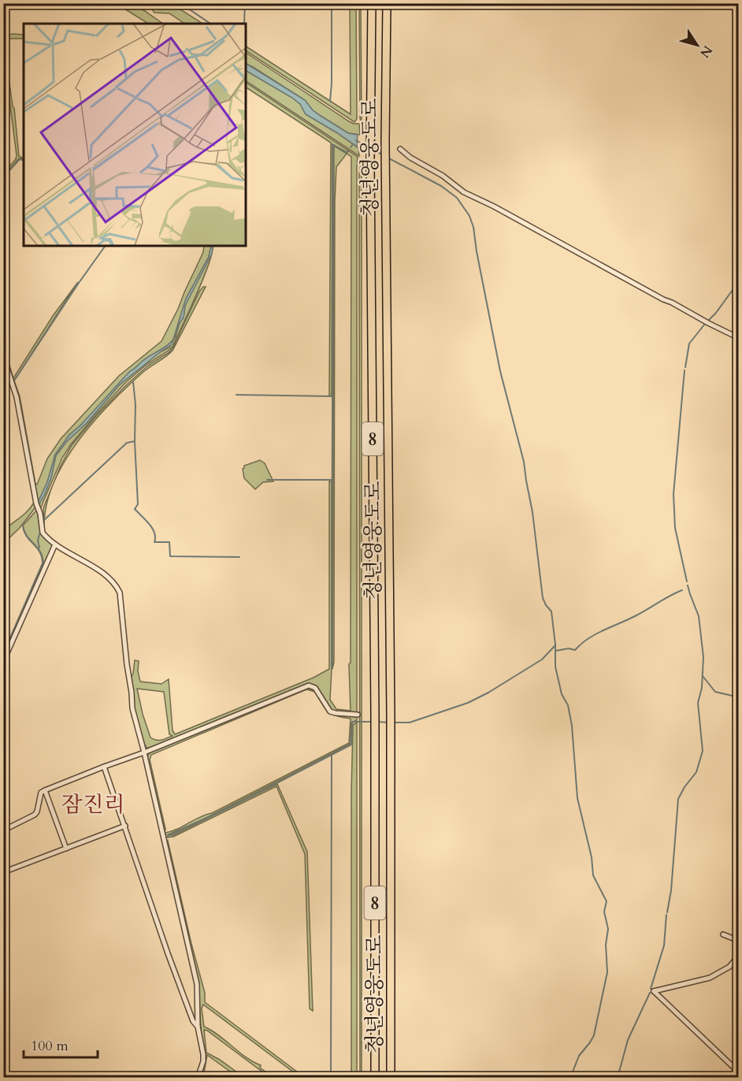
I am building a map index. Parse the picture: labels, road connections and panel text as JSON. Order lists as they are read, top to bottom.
{
  "streets": {
    "highway": ["청년영웅도로", "8"]
  },
  "districts": ["잠진리"],
  "scale_bar": "100 m",
  "north": "bottom right"
}
